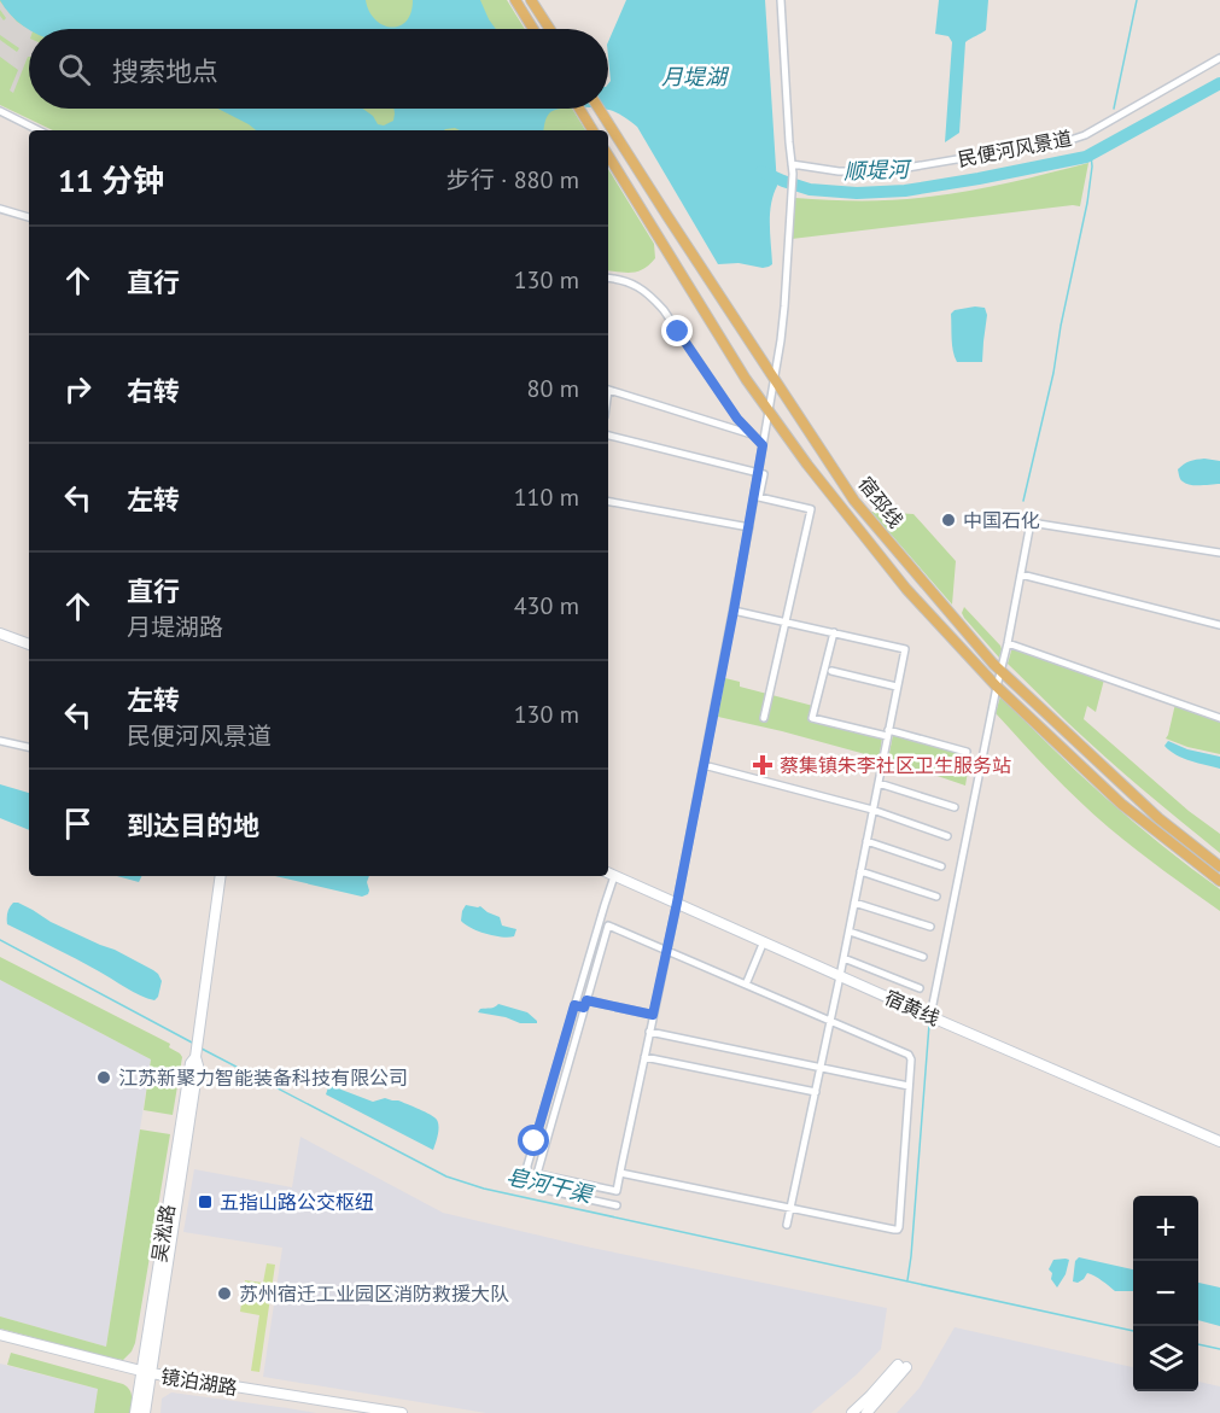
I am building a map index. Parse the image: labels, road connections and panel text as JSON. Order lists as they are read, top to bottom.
{
  "streets": {
    "main road": [
      "宿邳线",
      "宿黄线",
      "吴淞路",
      "镜泊湖路"
    ],
    "street": ["民便河风景道"]
  },
  "crossings": [
    ["吴淞路", "镜泊湖路"]
  ],
  "water": ["月堤湖", "顺堤河", "皂河干渠"],
  "places": {
    "other": ["中国石化", "江苏新聚力智能装备科技有限公司", "苏州宿迁工业园区消防救援大队"],
    "health": ["蔡集镇朱李社区卫生服务站"],
    "transit": ["五指山路公交枢纽"]
  },
  "page": {
    "search": "搜索地点",
    "heading": ["11 分钟", "步行 · 880 m"],
    "list": [
      ["直行", "130 m"],
      ["右转", "80 m"],
      ["左转", "110 m"],
      ["直行", "月堤湖路", "430 m"],
      ["左转", "民便河风景道", "130 m"],
      "到达目的地"
    ],
    "map_buttons": ["+", "−"]
  }
}
